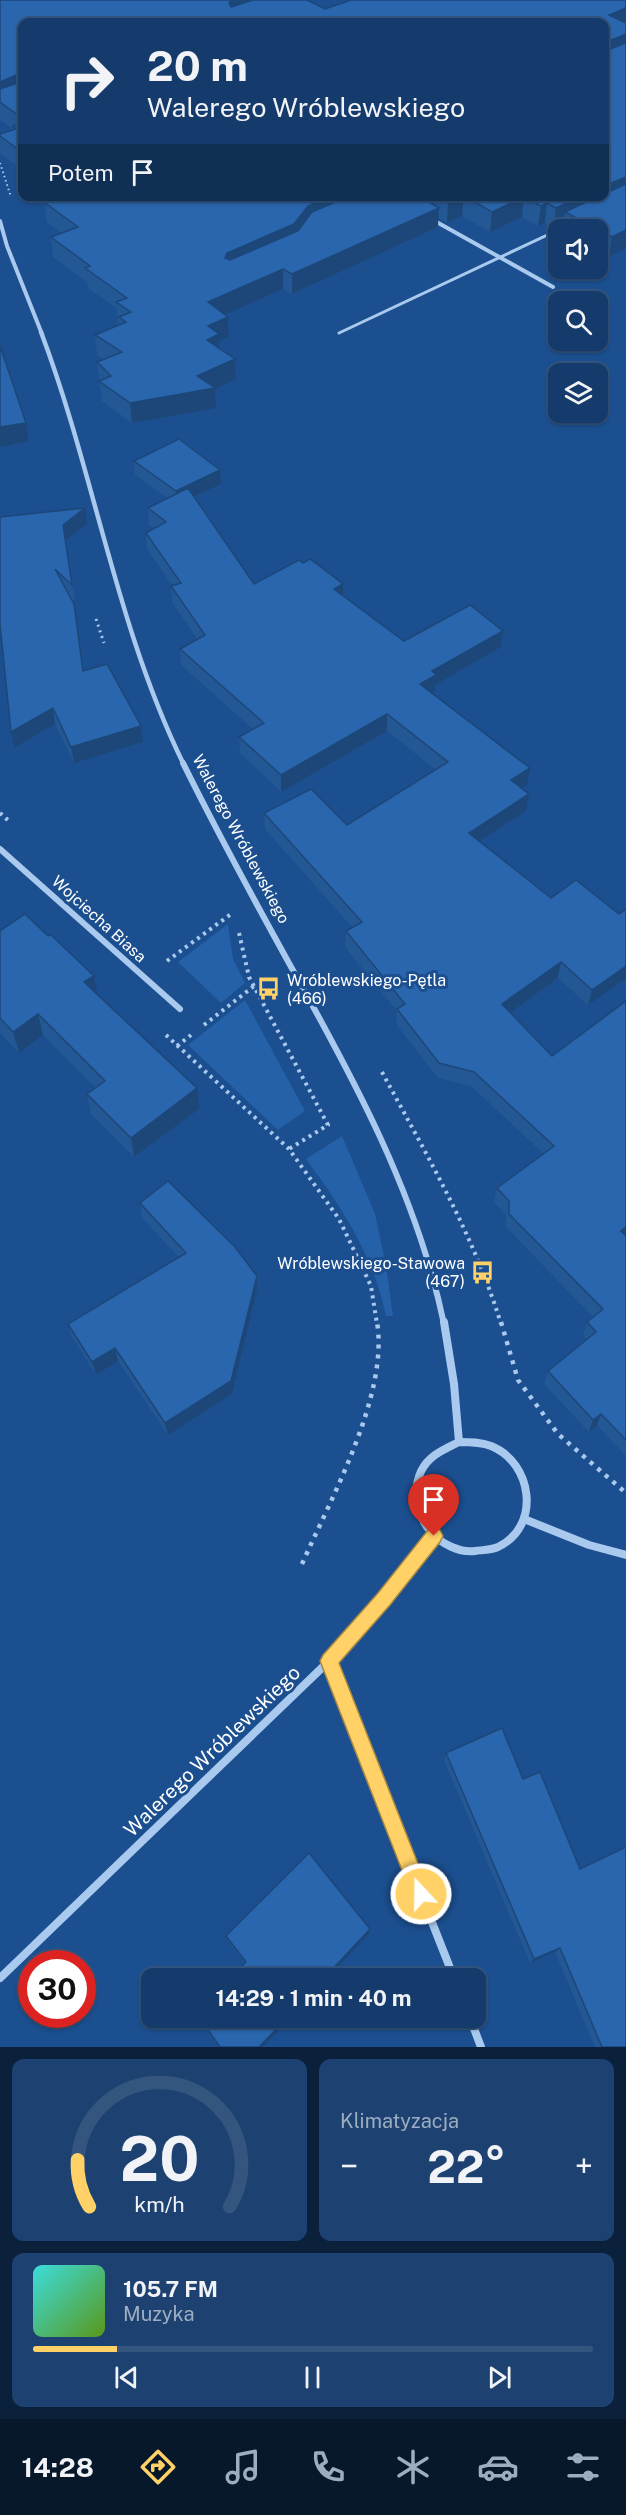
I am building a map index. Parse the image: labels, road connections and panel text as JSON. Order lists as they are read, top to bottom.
{
  "streets": {
    "street": ["Walerego Wróblewskiego", "Wojciecha Biasa"]
  },
  "places": {
    "bus stop": ["Wróblewskiego-Pętla (466)", "Wróblewskiego-Stawowa (467)"]
  },
  "page": {
    "turn": ["20 m", "Walerego Wróblewskiego"],
    "then": "Potem",
    "limit": "30",
    "trip": "14:29 · 1 min · 40 m",
    "tile": "Klimatyzacja",
    "heat": ["−", "22°", "+"],
    "song": ["105.7 FM", "Muzyka"],
    "tabs": "14:28",
    "gauge": ["20", "km/h"]
  }
}
